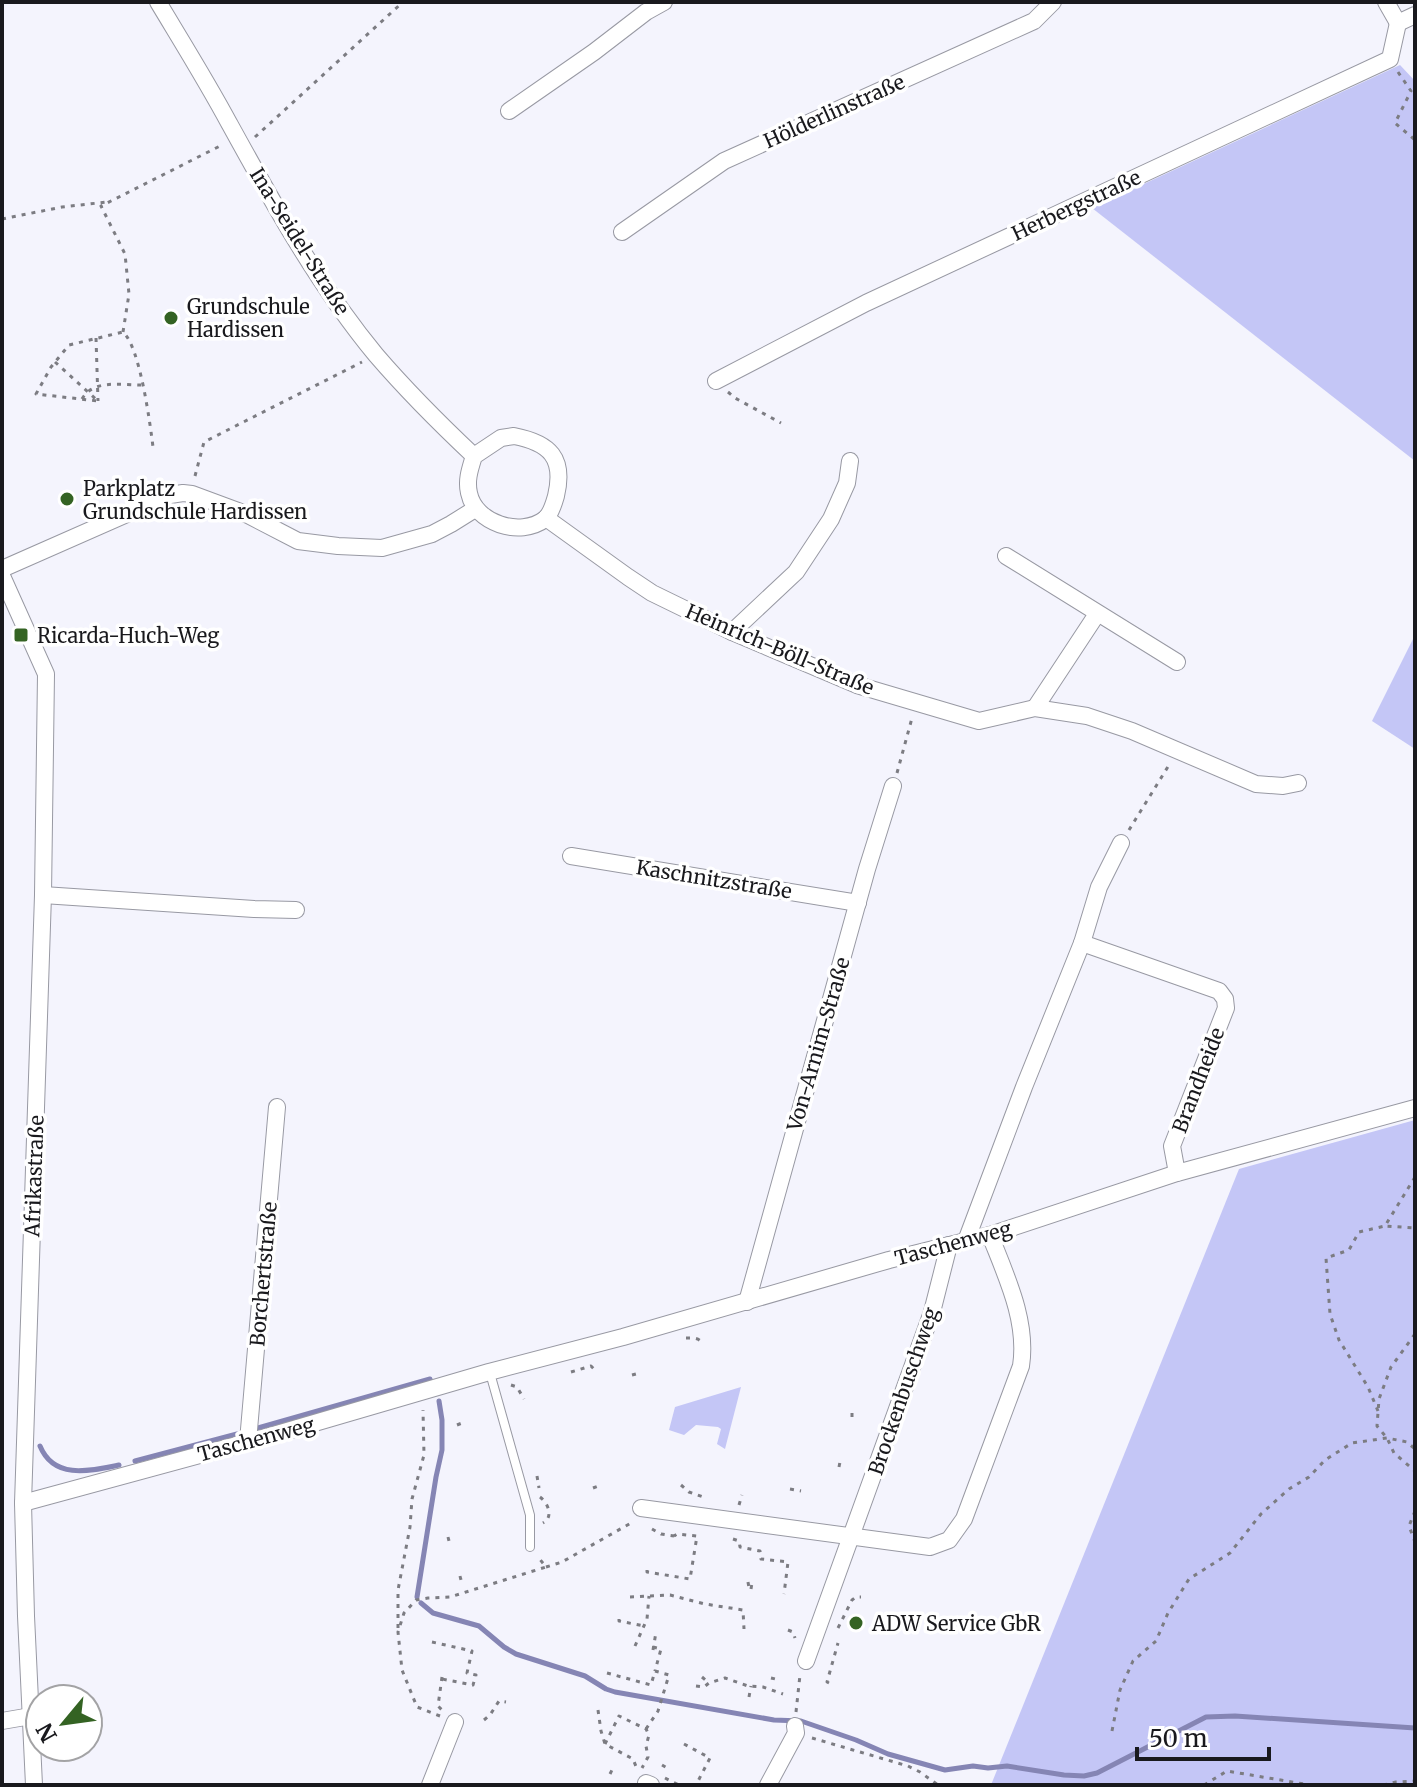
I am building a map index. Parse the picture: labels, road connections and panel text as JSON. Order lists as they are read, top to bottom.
{
  "streets": {
    "street": [
      "Hölderlinstraße",
      "Herbergstraße",
      "Ina-Seidel-Straße",
      "Heinrich-Böll-Straße",
      "Kaschnitzstraße",
      "Von-Arnim-Straße",
      "Brandheide",
      "Afrikastraße",
      "Taschenweg",
      "Borchertstraße",
      "Brockenbuschweg"
    ]
  },
  "crossings": [
    ["Ina-Seidel-Straße", "Heinrich-Böll-Straße"],
    ["Kaschnitzstraße", "Von-Arnim-Straße"],
    ["Von-Arnim-Straße", "Taschenweg"],
    ["Brandheide", "Taschenweg"],
    ["Afrikastraße", "Taschenweg"],
    ["Taschenweg", "Borchertstraße"],
    ["Taschenweg", "Brockenbuschweg"]
  ],
  "places": {
    "other": ["Grundschule Hardissen", "Parkplatz Grundschule Hardissen", "ADW Service GbR"],
    "transit": ["Ricarda-Huch-Weg"]
  },
  "scale_bar": "50 m",
  "north": "bottom left"
}
